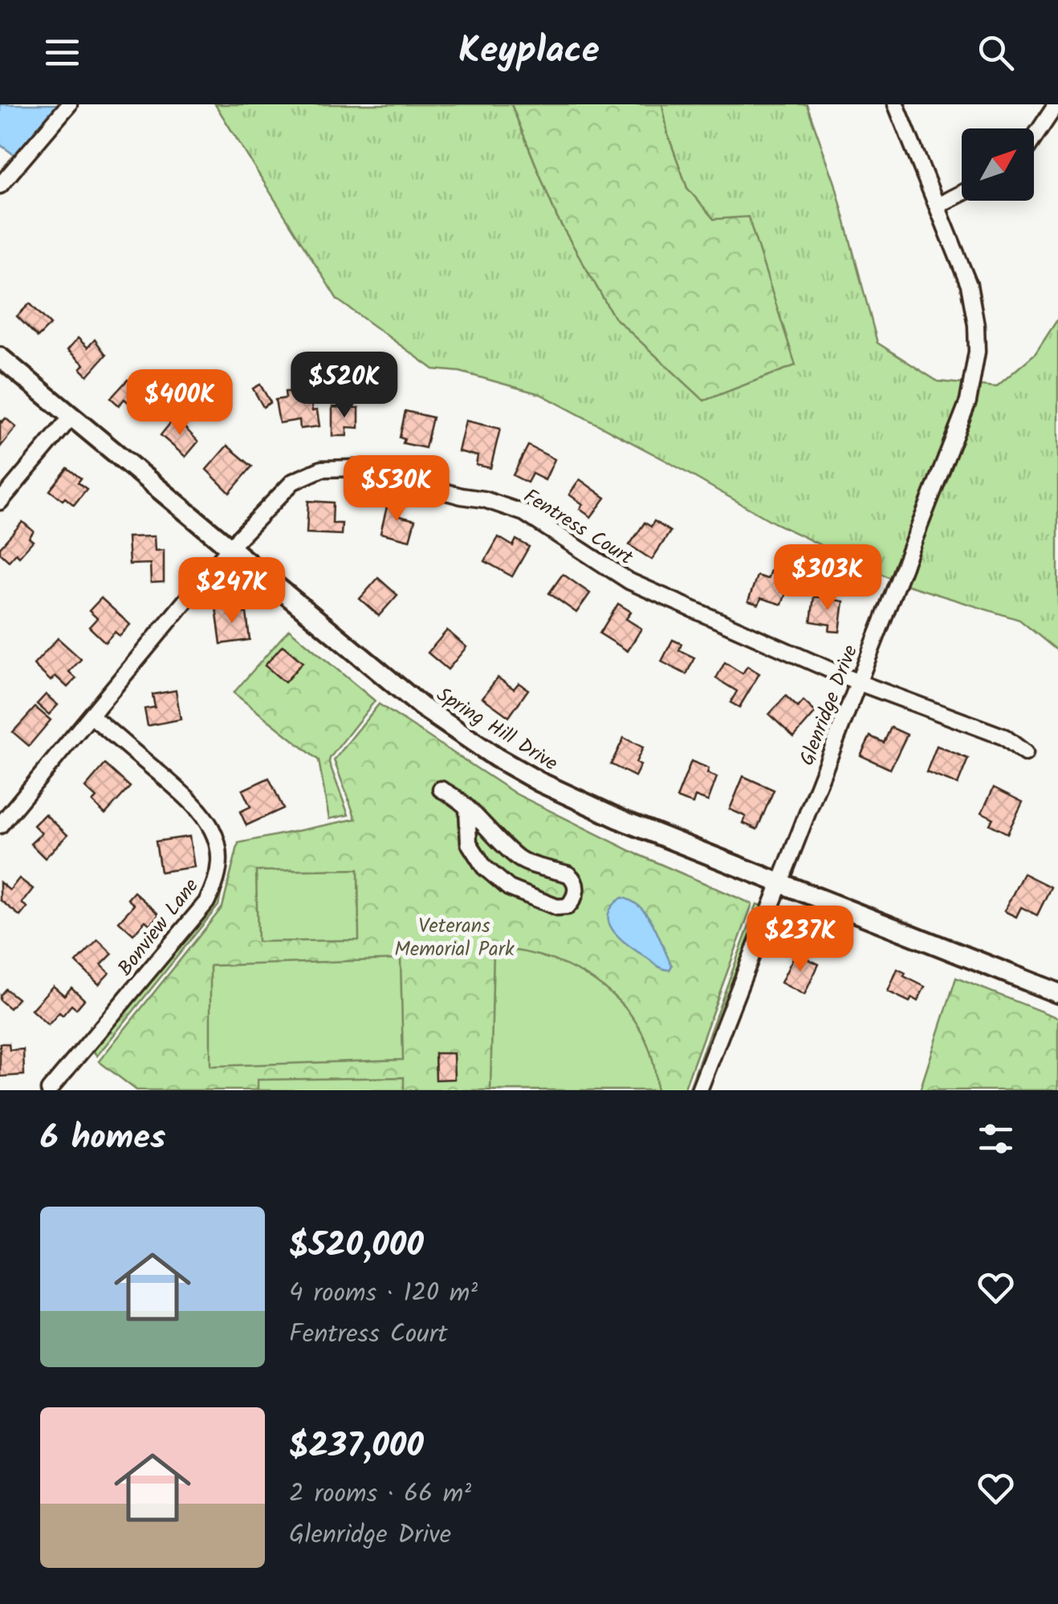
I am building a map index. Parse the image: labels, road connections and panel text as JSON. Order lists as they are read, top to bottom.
{
  "streets": {
    "main road": ["Spring Hill Drive"],
    "street": ["Fentress Court", "Glenridge Drive", "Bonview Lane"]
  },
  "crossings": [
    ["Fentress Court", "Glenridge Drive"],
    ["Fentress Court", "Spring Hill Drive"],
    ["Fentress Court", "Bonview Lane"],
    ["Glenridge Drive", "Spring Hill Drive"]
  ],
  "parks": ["Veterans Memorial Park"],
  "north": "top right",
  "page": {
    "header": "Keyplace",
    "price": [
      "$520K",
      "$400K",
      "$530K",
      "$303K",
      "$247K",
      "$237K"
    ],
    "heading": "6 homes",
    "list": [
      {
        "name": "$520,000",
        "note": "4 rooms · 120 m² · Fentress Court"
      },
      {
        "name": "$237,000",
        "note": "2 rooms · 66 m² · Glenridge Drive"
      }
    ]
  }
}
